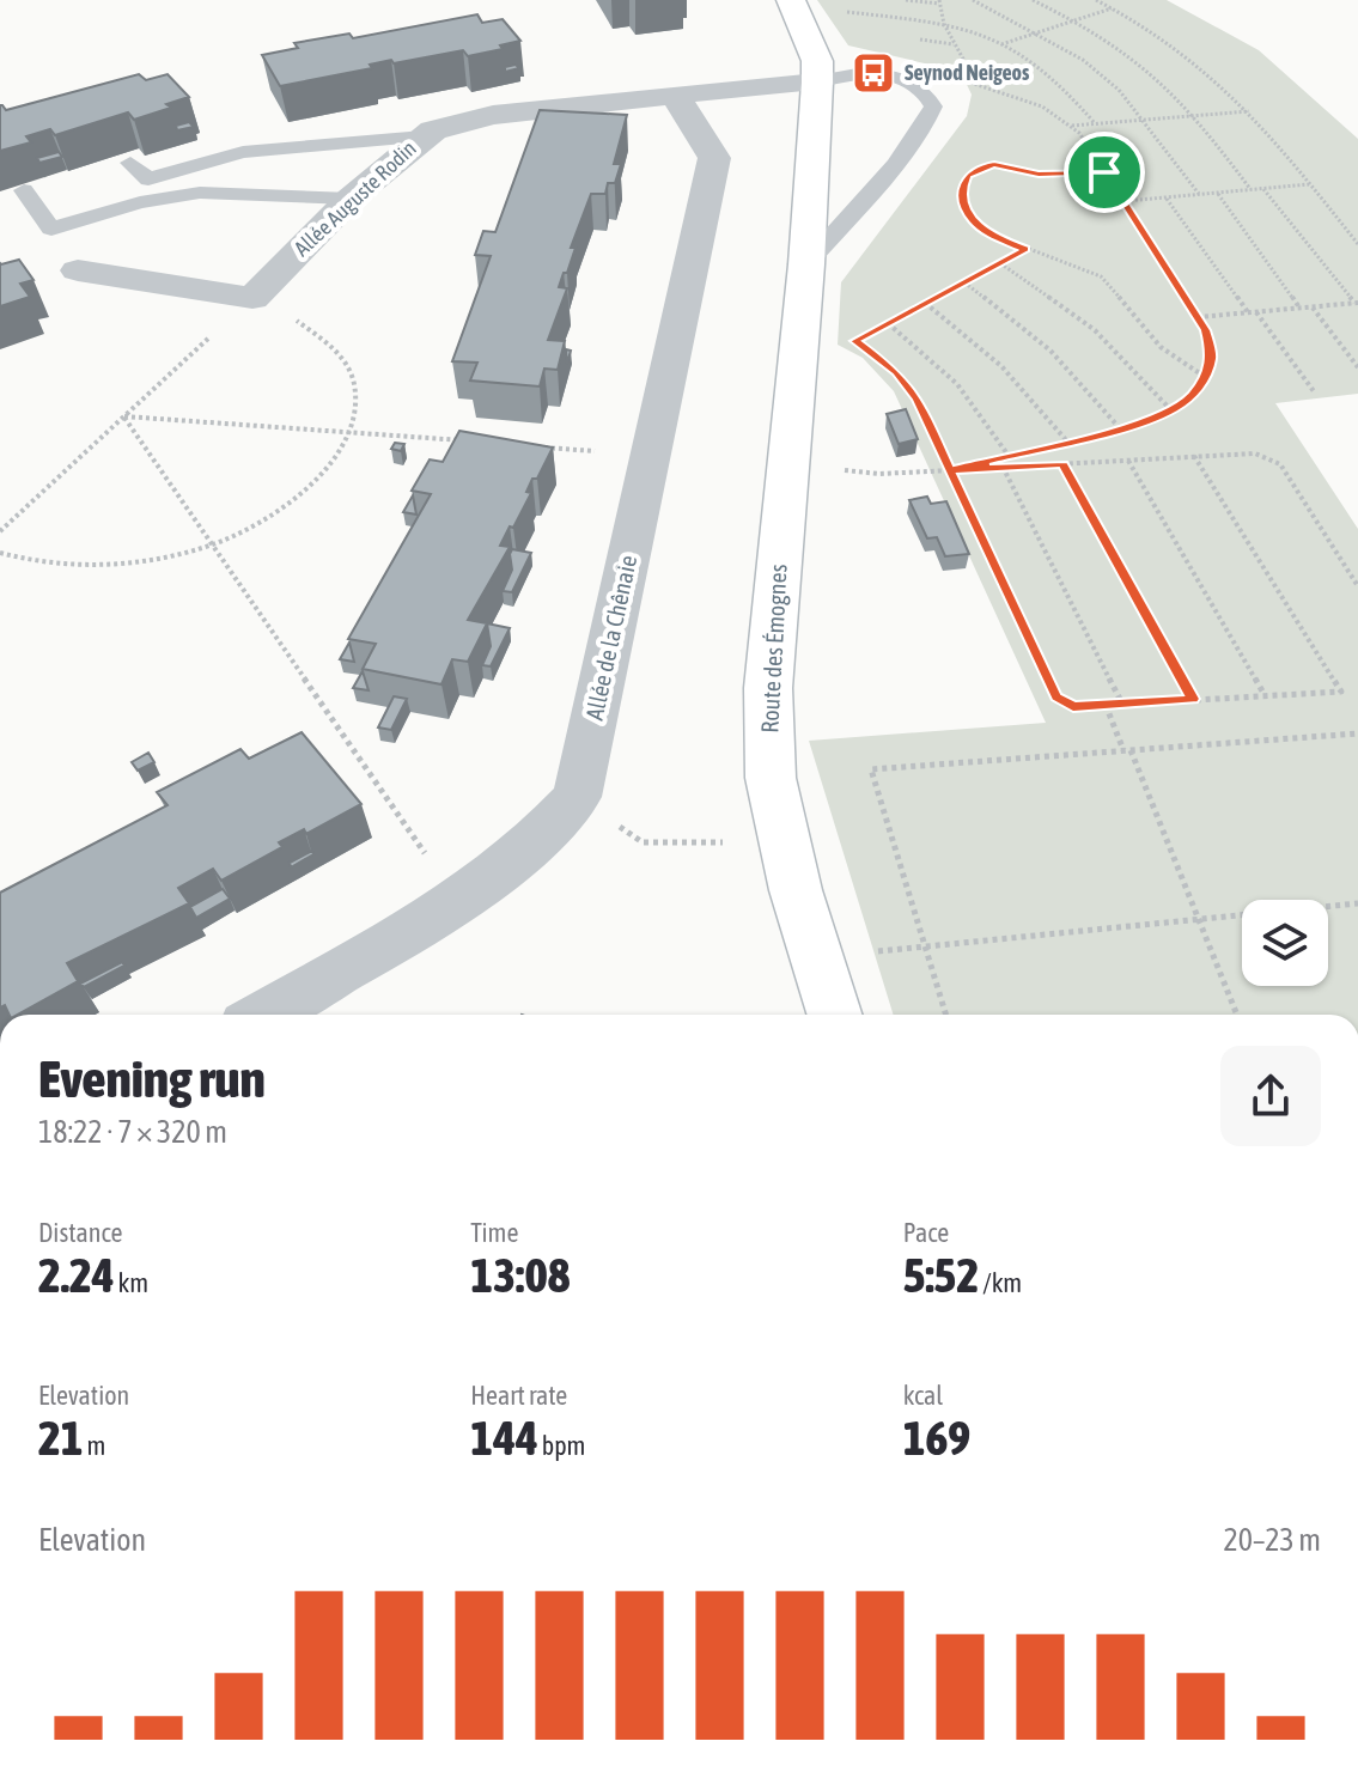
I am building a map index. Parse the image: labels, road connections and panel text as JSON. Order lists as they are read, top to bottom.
{
  "streets": {
    "street": ["Allée Auguste Rodin", "Allée de la Chênaie", "Route des Émognes"]
  },
  "crossings": [
    ["Allée Auguste Rodin", "Allée de la Chênaie"],
    ["Allée Auguste Rodin", "Route des Émognes"]
  ],
  "places": {
    "bus stop": ["Seynod Neigeos"]
  },
  "page": {
    "heading": ["Evening run", "18:22 · 7 × 320 m"],
    "stats": [
      ["Distance", "2.24 km"],
      ["Time", "13:08"],
      ["Pace", "5:52 /km"],
      ["Elevation", "21 m"],
      ["Heart rate", "144 bpm"],
      ["kcal", "169"]
    ],
    "chart": ["Elevation", "20–23 m"]
  }
}
